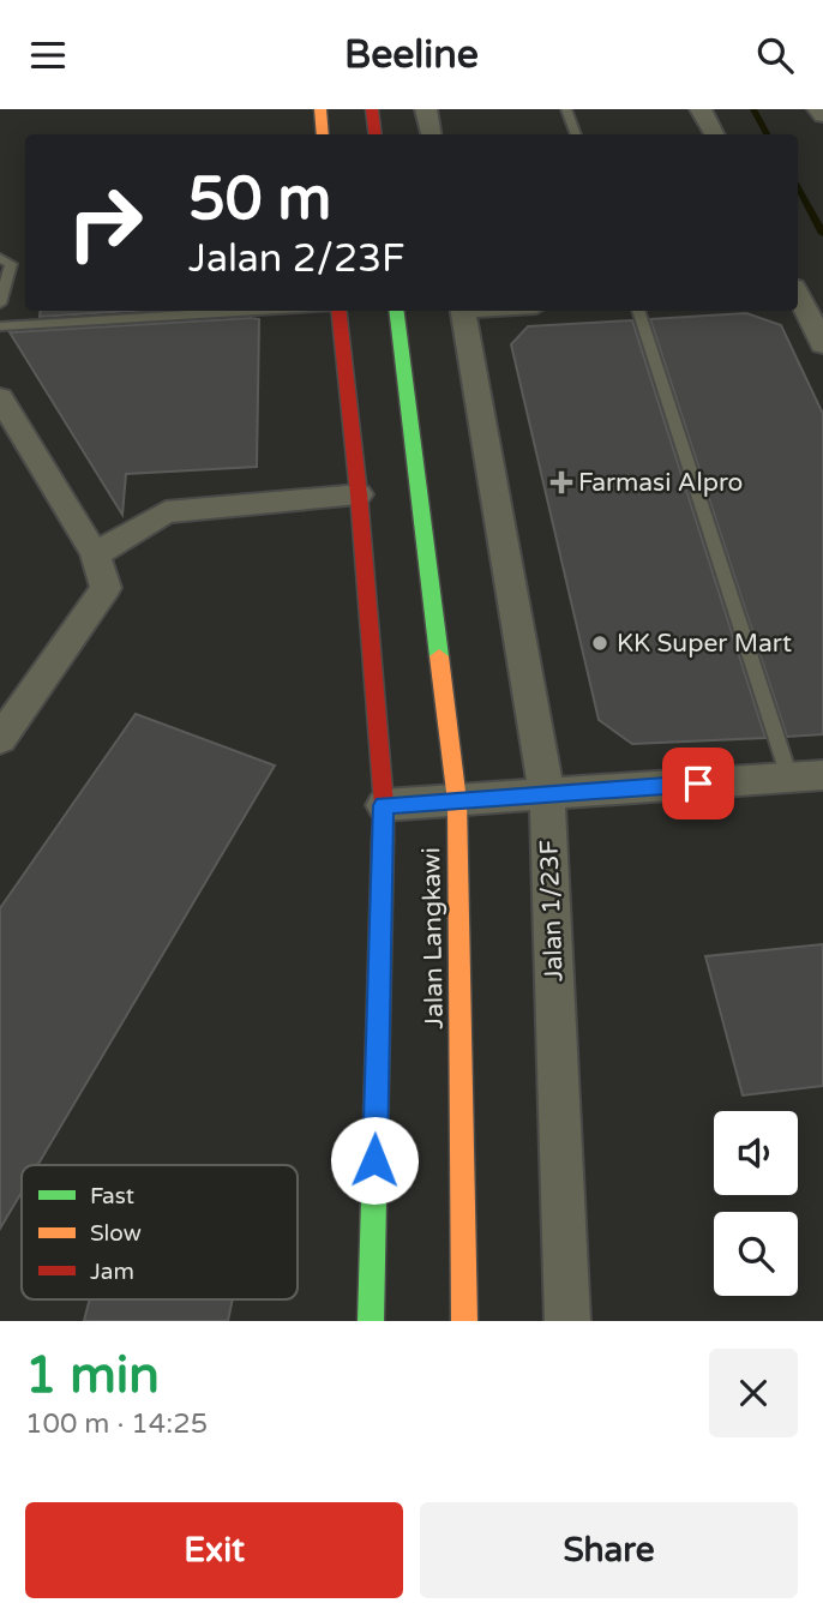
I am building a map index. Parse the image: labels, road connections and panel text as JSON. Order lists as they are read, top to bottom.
{
  "streets": {
    "street": ["Jalan 1/23F", "Jalan Langkawi"]
  },
  "places": {
    "health": ["Farmasi Alpro"],
    "other": ["KK Super Mart"]
  },
  "legend": ["Fast", "Slow", "Jam"],
  "page": {
    "header": "Beeline",
    "turn": ["50 m", "Jalan 2/23F"],
    "heading": ["1 min", "100 m · 14:25"],
    "buttons": ["Exit", "Share"]
  }
}
